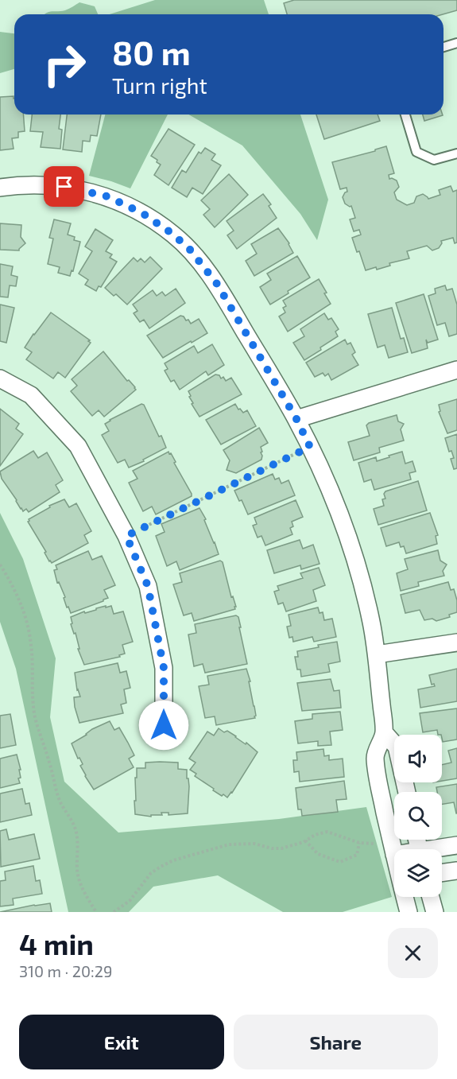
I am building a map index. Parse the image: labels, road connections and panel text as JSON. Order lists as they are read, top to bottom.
{
  "page": {
    "turn": ["80 m", "Turn right"],
    "heading": ["4 min", "310 m · 20:29"],
    "buttons": ["Exit", "Share"]
  }
}
